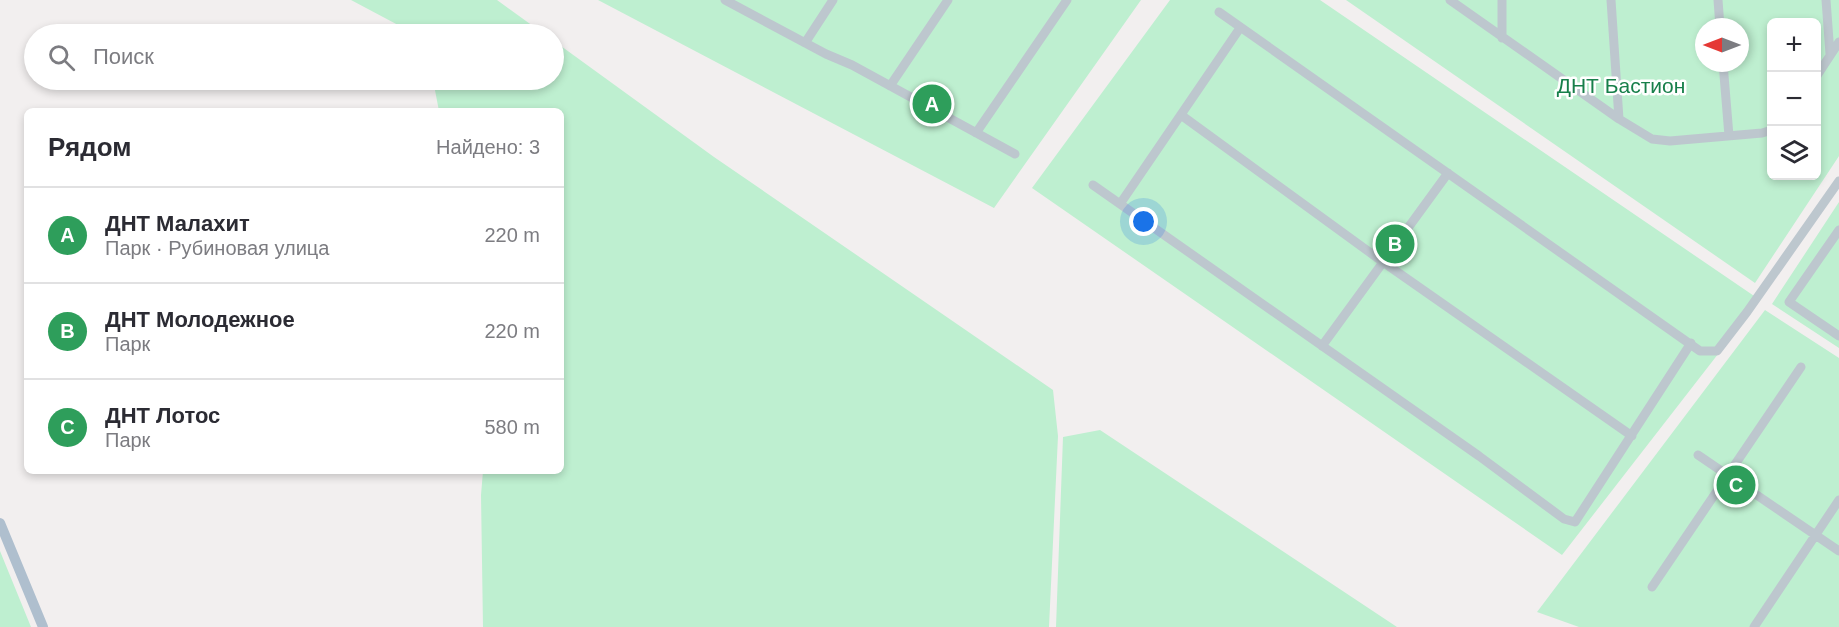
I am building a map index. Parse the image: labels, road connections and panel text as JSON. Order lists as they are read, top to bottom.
{
  "parks": ["ДНТ Бастион"],
  "north": "left",
  "page": {
    "map_buttons": ["+", "−"],
    "search": "Поиск",
    "pins": ["A", "B", "C"],
    "heading": ["Рядом", "Найдено: 3"],
    "list": [
      {
        "mark": "A",
        "name": "ДНТ Малахит",
        "note": "Парк · Рубиновая улица",
        "value": "220 m"
      },
      {
        "mark": "B",
        "name": "ДНТ Молодежное",
        "note": "Парк",
        "value": "220 m"
      },
      {
        "mark": "C",
        "name": "ДНТ Лотос",
        "note": "Парк",
        "value": "580 m"
      }
    ]
  }
}
